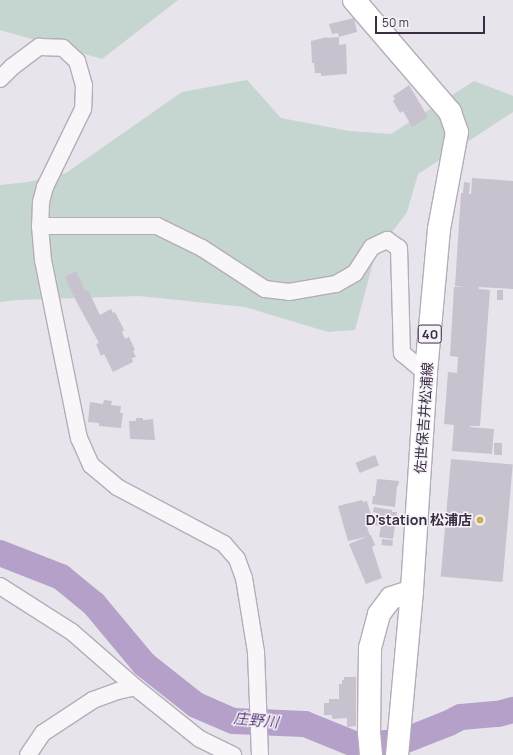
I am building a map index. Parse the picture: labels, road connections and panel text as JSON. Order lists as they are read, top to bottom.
{
  "streets": {
    "main road": ["40", "佐世保吉井松浦線"]
  },
  "water": ["庄野川"],
  "places": ["D'station 松浦店"],
  "scale_bar": "50 m"
}
